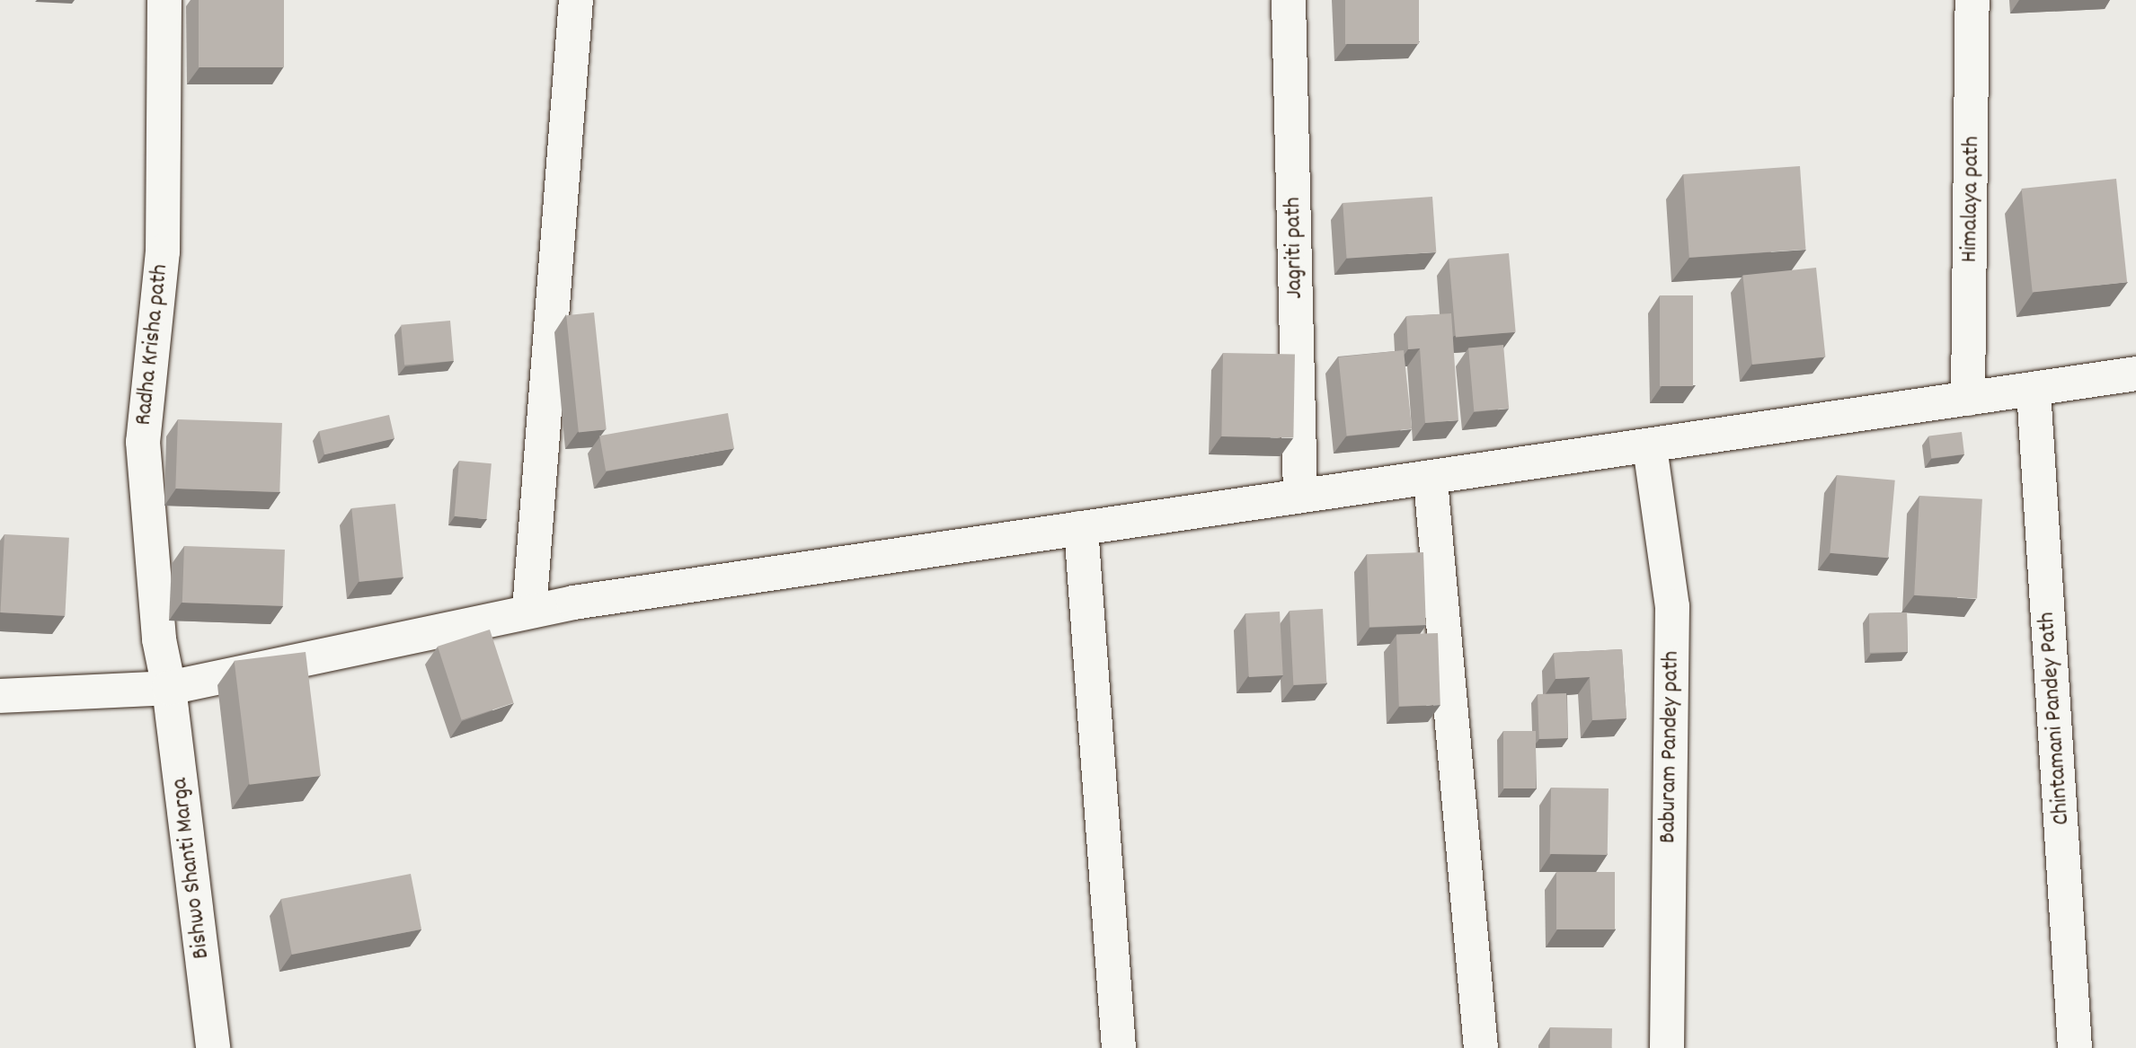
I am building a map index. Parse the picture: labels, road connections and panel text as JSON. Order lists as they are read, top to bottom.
{
  "streets": {
    "street": [
      "Himalaya path",
      "Jagriti path",
      "Radha Krisha path",
      "Chintamani Pandey Path",
      "Baburam Pandey path",
      "Bishwo Shanti Marga"
    ]
  },
  "crossings": [
    ["Radha Krisha path", "Bishwo Shanti Marga"]
  ]
}
